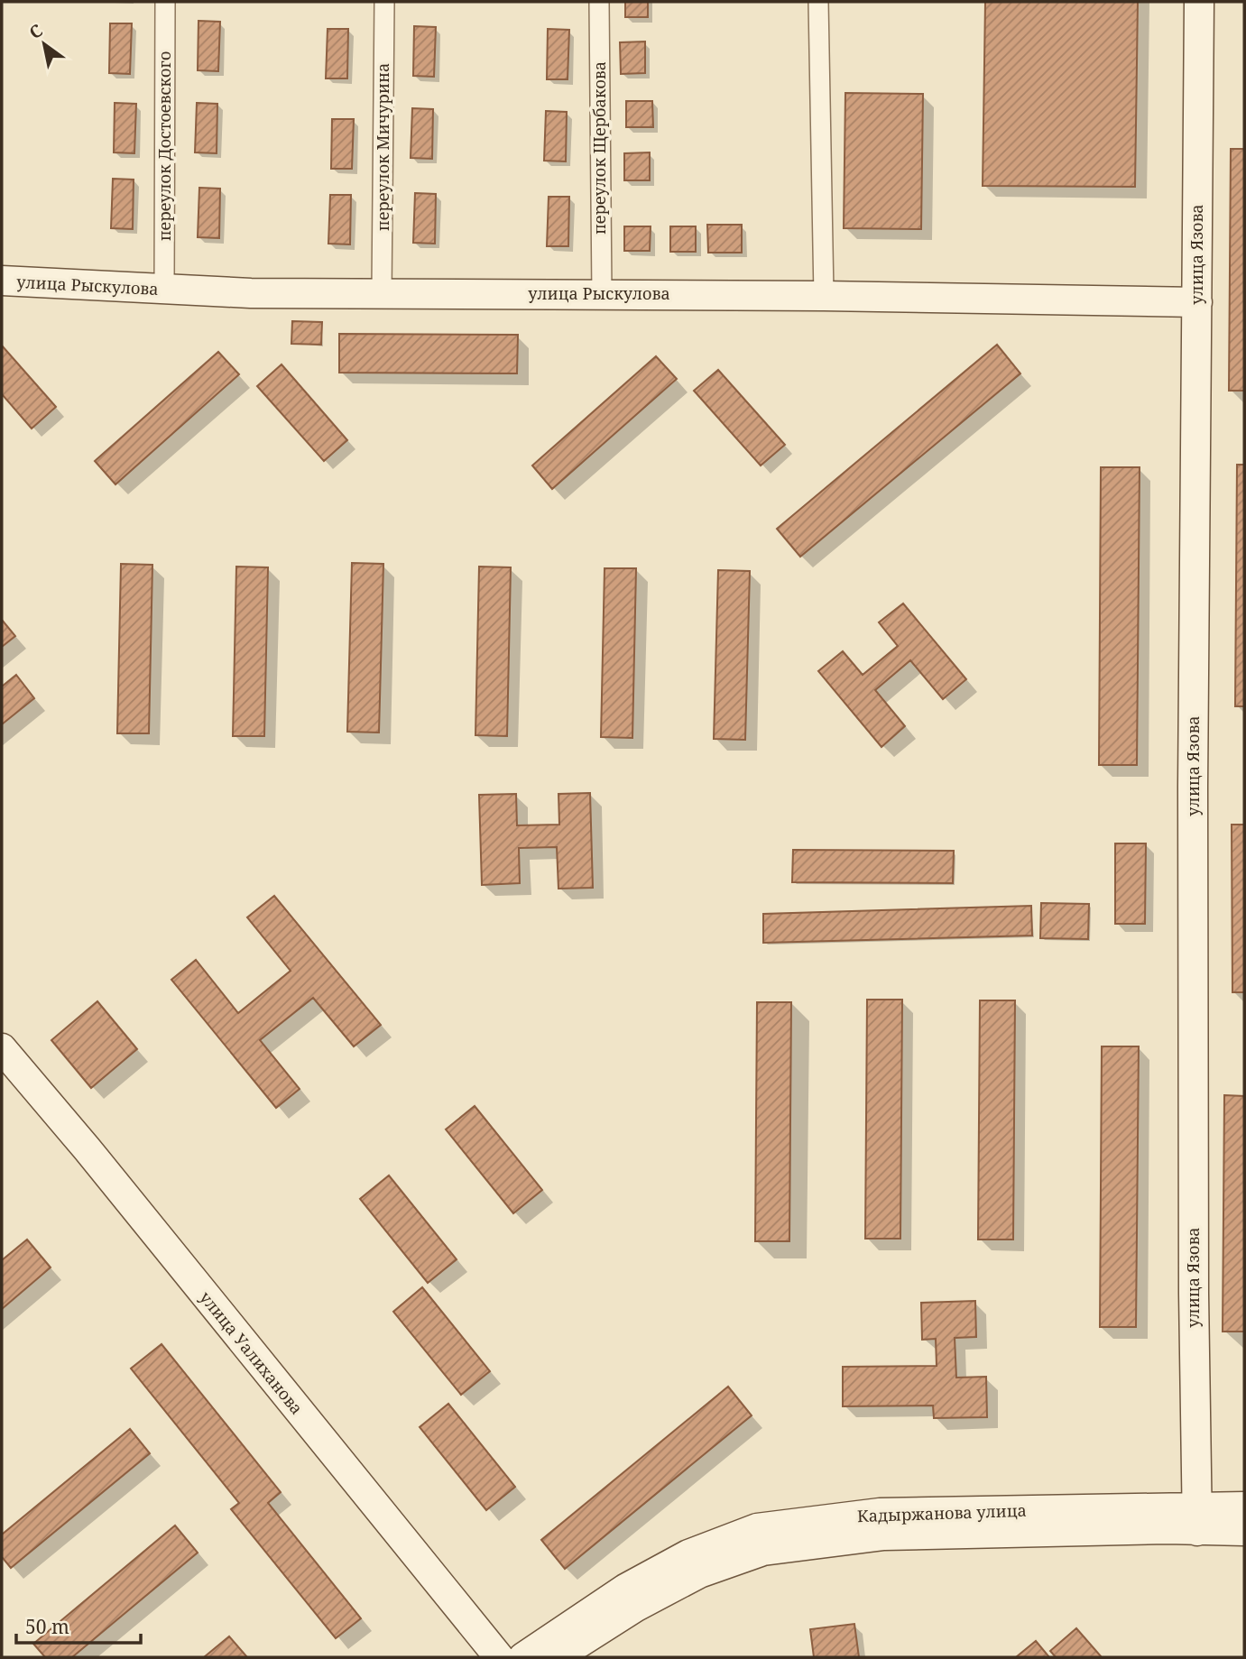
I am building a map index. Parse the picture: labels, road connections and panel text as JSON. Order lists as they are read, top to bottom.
{
  "streets": {
    "street": [
      "переулок Достоевского",
      "переулок Мичурина",
      "переулок Щербакова",
      "улица Язова",
      "улица Рыскулова",
      "улица Уалиханова",
      "Кадыржанова улица"
    ]
  },
  "crossings": [
    ["переулок Достоевского", "улица Рыскулова"],
    ["переулок Мичурина", "улица Рыскулова"],
    ["переулок Щербакова", "улица Рыскулова"],
    ["улица Язова", "улица Рыскулова"],
    ["улица Язова", "Кадыржанова улица"]
  ],
  "scale_bar": "50 m",
  "north": "top left"
}
